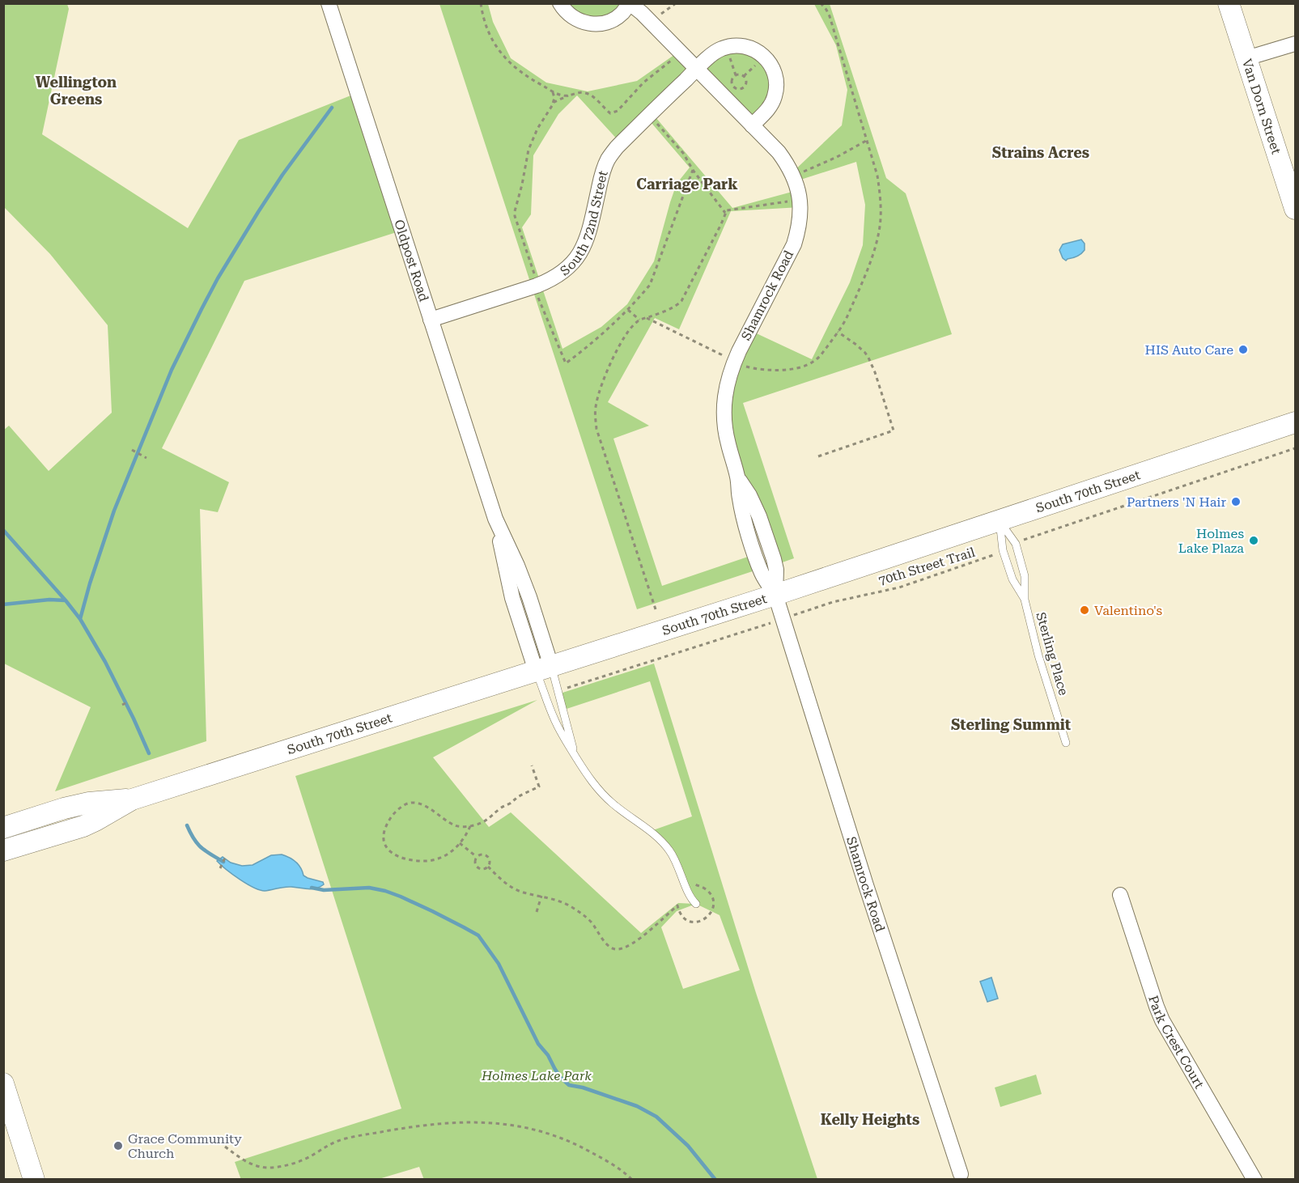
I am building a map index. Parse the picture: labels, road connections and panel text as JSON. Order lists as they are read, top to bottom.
{
  "streets": {
    "main road": ["Van Dorn Street", "South 70th Street"],
    "street": [
      "South 72nd Street",
      "Oldpost Road",
      "Shamrock Road",
      "Park Crest Court"
    ],
    "lane": ["Sterling Place"],
    "path": ["70th Street Trail"]
  },
  "crossings": [
    ["South 72nd Street", "Oldpost Road"],
    ["South 72nd Street", "Shamrock Road"],
    ["Oldpost Road", "South 70th Street"],
    ["Shamrock Road", "South 70th Street"],
    ["Shamrock Road", "70th Street Trail"],
    ["South 70th Street", "Sterling Place"],
    ["70th Street Trail", "Sterling Place"]
  ],
  "districts": [
    "Wellington Greens",
    "Strains Acres",
    "Carriage Park",
    "Sterling Summit",
    "Kelly Heights"
  ],
  "parks": ["Holmes Lake Park"],
  "places": [
    "HIS Auto Care",
    "Partners 'N Hair",
    "Holmes Lake Plaza",
    "Valentino's",
    "Grace Community Church"
  ]
}
